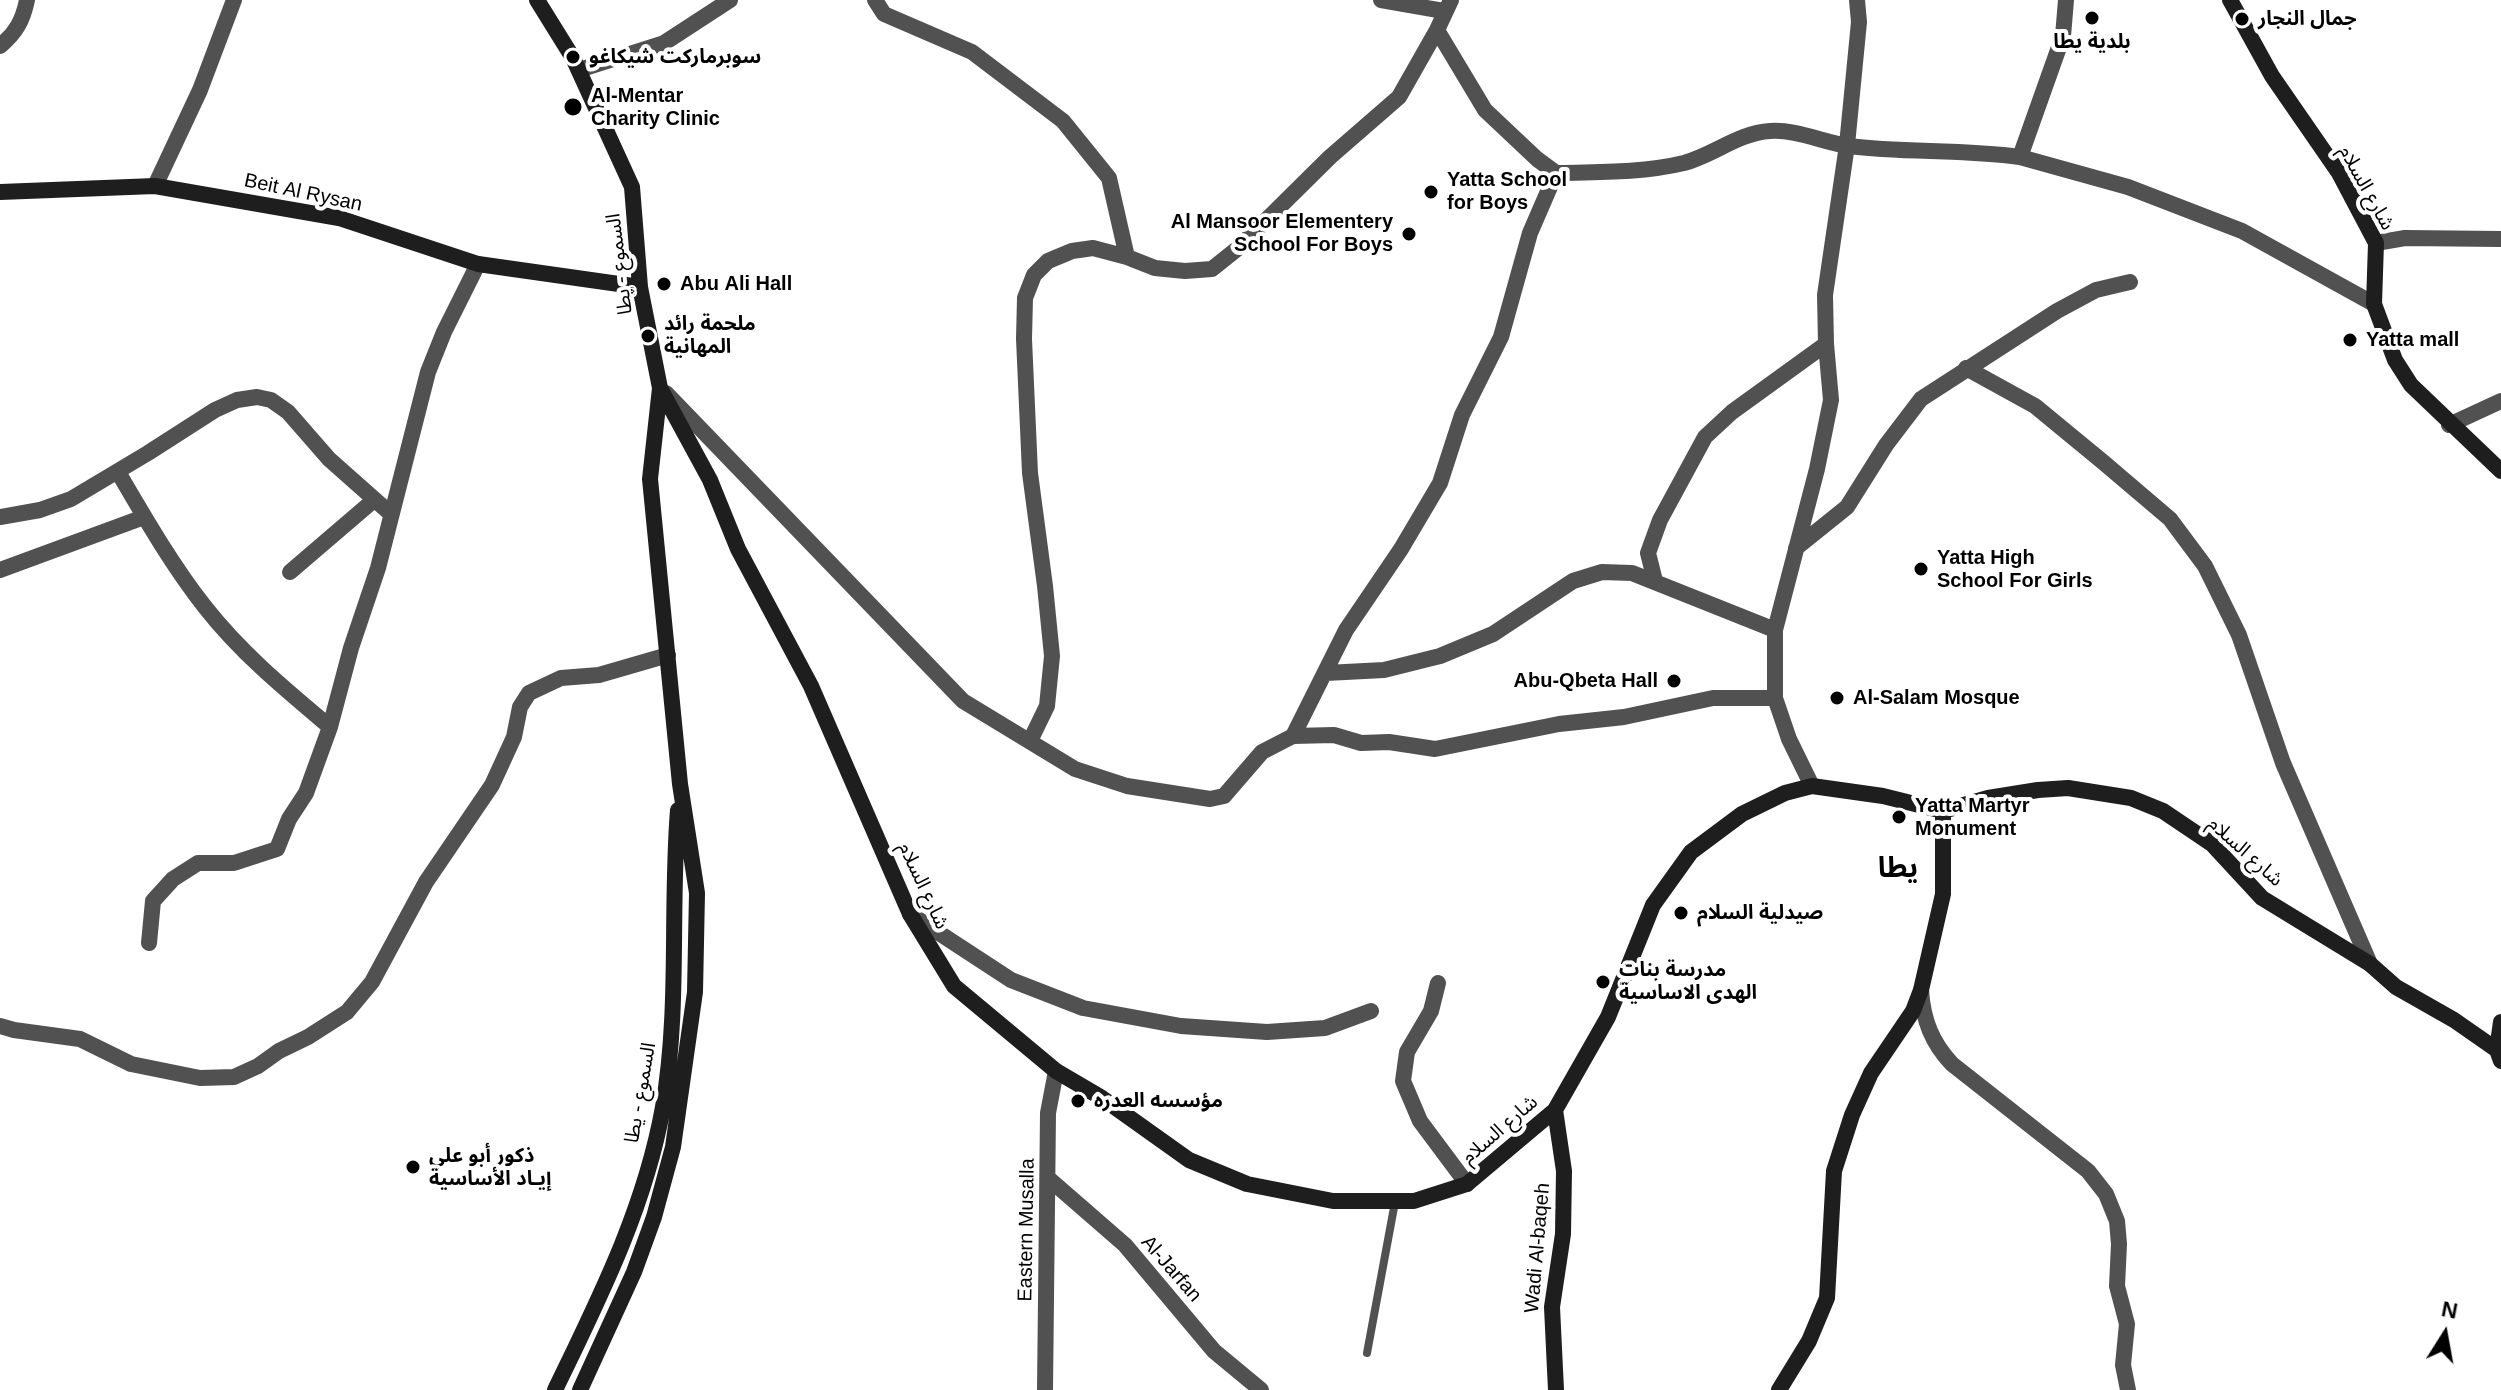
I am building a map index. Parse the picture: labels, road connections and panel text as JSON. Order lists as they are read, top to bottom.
{
  "streets": {
    "main road": [
      "شارع السلام",
      "Beit Al Rysan",
      "السموع - يطا",
      "Wadi Al-baqeh"
    ],
    "street": ["Eastern Musalla", "Al-Jarfan"]
  },
  "crossings": [
    ["شارع السلام", "السموع - يطا"],
    ["شارع السلام", "Eastern Musalla"],
    ["شارع السلام", "Wadi Al-baqeh"],
    ["Beit Al Rysan", "السموع - يطا"],
    ["Eastern Musalla", "Al-Jarfan"]
  ],
  "districts": ["يطا"],
  "places": [
    "بلدية يطا",
    "جمال النجار",
    "سوبرماركت شيكاغو",
    "Al-Mentar Charity Clinic",
    "Yatta School for Boys",
    "Al Mansoor Elementery School For Boys",
    "Abu Ali Hall",
    "ملحمة رائد المهانية",
    "Yatta mall",
    "Yatta High School For Girls",
    "Abu-Qbeta Hall",
    "Al-Salam Mosque",
    "Yatta Martyr Monument",
    "صيدلية السلام",
    "مدرسة بنات الهدى الاساسية",
    "مؤسسه العدره",
    "ذكور أبو علي إيـاد الأساسية"
  ],
  "north": "top"
}
